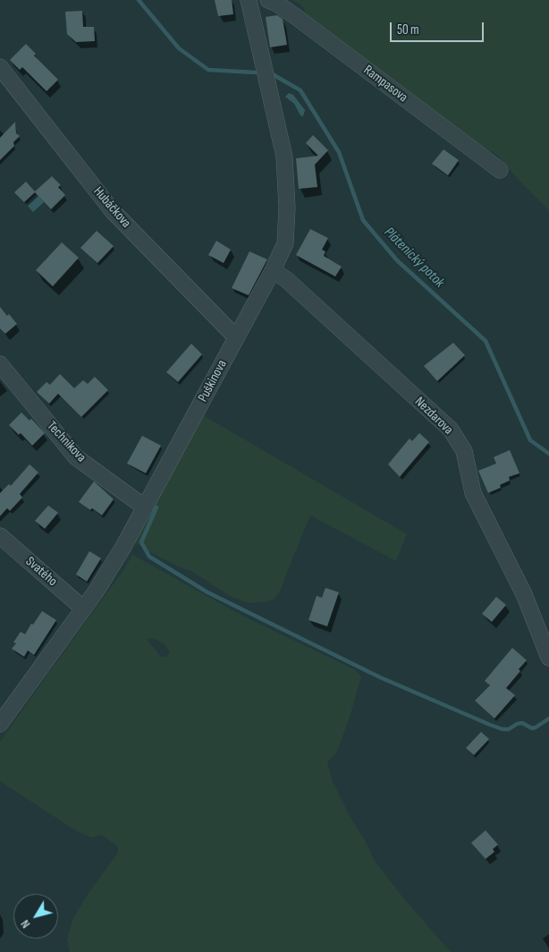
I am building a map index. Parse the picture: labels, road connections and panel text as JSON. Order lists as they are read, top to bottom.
{
  "streets": {
    "street": [
      "Rampasova",
      "Hubáčkova",
      "Puškinova",
      "Nezdarova",
      "Technikova",
      "Svatého"
    ]
  },
  "crossings": [
    ["Hubáčkova", "Puškinova"],
    ["Puškinova", "Nezdarova"],
    ["Puškinova", "Technikova"],
    ["Puškinova", "Svatého"]
  ],
  "water": ["Plátenický potok"],
  "scale_bar": "50 m",
  "north": "bottom left"
}
